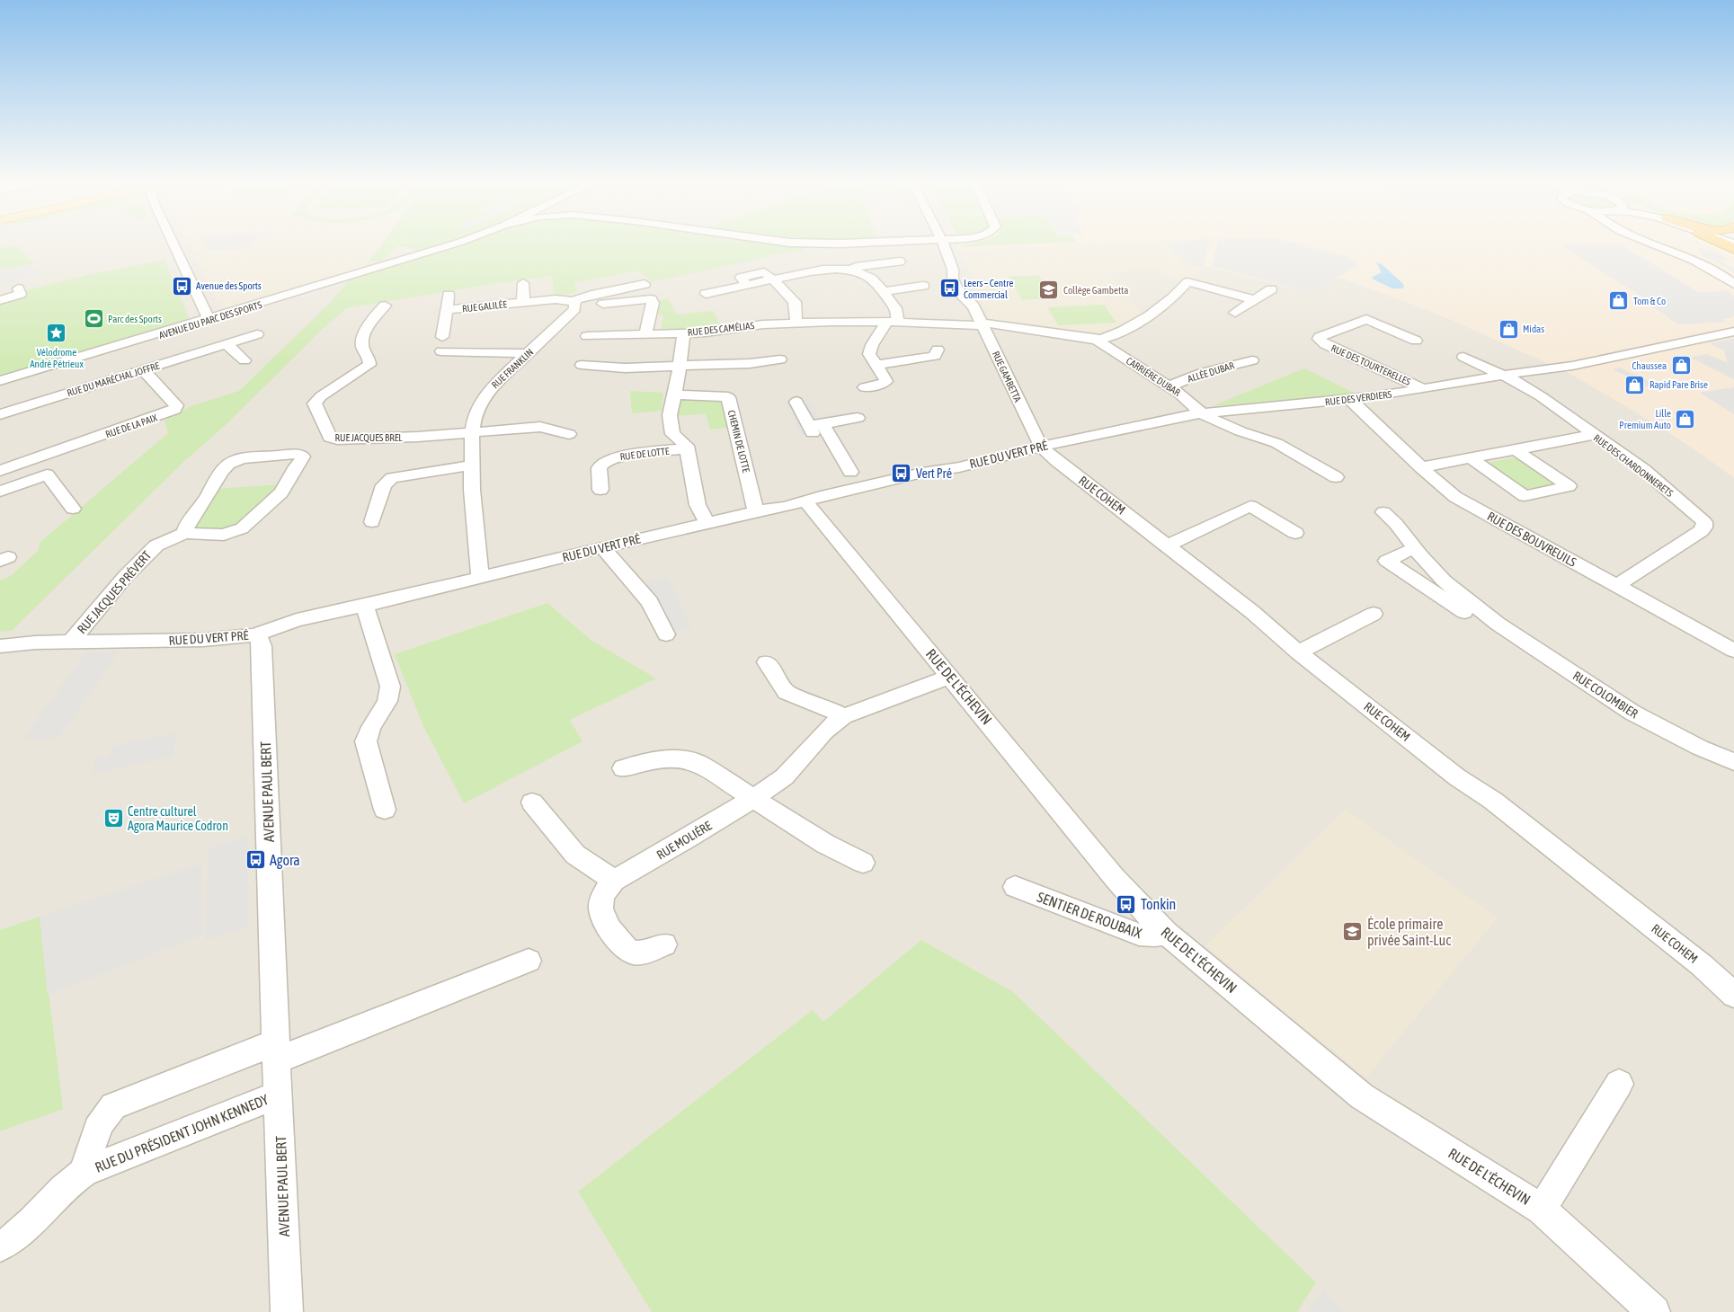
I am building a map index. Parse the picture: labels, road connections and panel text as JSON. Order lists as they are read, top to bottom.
{
  "streets": {
    "street": [
      "RUE GALILÉE",
      "AVENUE DU PARC DES SPORTS",
      "RUE DES CAMÉLIAS",
      "RUE DES TOURTERELLES",
      "RUE FRANKLIN",
      "ALLÉE DUBAR",
      "RUE GAMBETTA",
      "CARRIÈRE DUBAR",
      "RUE DU MARÉCHAL JOFFRE",
      "RUE DES VERDIERS",
      "RUE DE LA PAIX",
      "RUE JACQUES BREL",
      "CHEMIN DE LOTTE",
      "RUE DE LOTTE",
      "RUE DU VERT PRÉ",
      "RUE DES CHARDONNERETS",
      "RUE COHEM",
      "RUE DES BOUVREUILS",
      "RUE JACQUES PRÉVERT",
      "RUE DE L'ÉCHEVIN",
      "RUE COLOMBIER",
      "AVENUE PAUL BERT",
      "RUE MOLIÈRE",
      "SENTIER DE ROUBAIX",
      "RUE DU PRÉSIDENT JOHN KENNEDY"
    ]
  },
  "crossings": [
    ["RUE GALILÉE", "RUE FRANKLIN"],
    ["RUE DES CAMÉLIAS", "RUE GAMBETTA"],
    ["RUE DES CAMÉLIAS", "CARRIÈRE DUBAR"],
    ["RUE DES CAMÉLIAS", "RUE DE LOTTE"],
    ["RUE DES TOURTERELLES", "RUE DES VERDIERS"],
    ["RUE FRANKLIN", "RUE JACQUES BREL"],
    ["RUE FRANKLIN", "RUE DU VERT PRÉ"],
    ["ALLÉE DUBAR", "CARRIÈRE DUBAR"],
    ["RUE GAMBETTA", "CARRIÈRE DUBAR"],
    ["RUE GAMBETTA", "RUE DU VERT PRÉ"],
    ["RUE GAMBETTA", "RUE COHEM"],
    ["CARRIÈRE DUBAR", "RUE DES VERDIERS"],
    ["CARRIÈRE DUBAR", "RUE DU VERT PRÉ"],
    ["RUE DU MARÉCHAL JOFFRE", "RUE DE LA PAIX"],
    ["RUE DES VERDIERS", "RUE DU VERT PRÉ"],
    ["RUE DES VERDIERS", "RUE DES CHARDONNERETS"],
    ["RUE DES VERDIERS", "RUE DES BOUVREUILS"],
    ["CHEMIN DE LOTTE", "RUE DE LOTTE"],
    ["CHEMIN DE LOTTE", "RUE DU VERT PRÉ"],
    ["RUE DU VERT PRÉ", "RUE COHEM"],
    ["RUE DU VERT PRÉ", "RUE JACQUES PRÉVERT"],
    ["RUE DU VERT PRÉ", "RUE DE L'ÉCHEVIN"],
    ["RUE DU VERT PRÉ", "AVENUE PAUL BERT"],
    ["RUE DES CHARDONNERETS", "RUE DES BOUVREUILS"],
    ["RUE DE L'ÉCHEVIN", "RUE MOLIÈRE"],
    ["RUE DE L'ÉCHEVIN", "SENTIER DE ROUBAIX"],
    ["AVENUE PAUL BERT", "RUE DU PRÉSIDENT JOHN KENNEDY"]
  ],
  "places": {
    "bus stop": [
      "Avenue des Sports",
      "Leers – Centre Commercial",
      "Vert Pré",
      "Agora",
      "Tonkin"
    ],
    "school or university": ["Collège Gambetta", "École primaire privée Saint-Luc"],
    "shop": [
      "Tom & Co",
      "Midas",
      "Chaussea",
      "Rapid Pare Brise",
      "Lille Premium Auto"
    ],
    "sports": ["Parc des Sports"],
    "place": ["Vélodrome André Pétrieux"],
    "theatre": ["Centre culturel Agora Maurice Codron"]
  }
}
